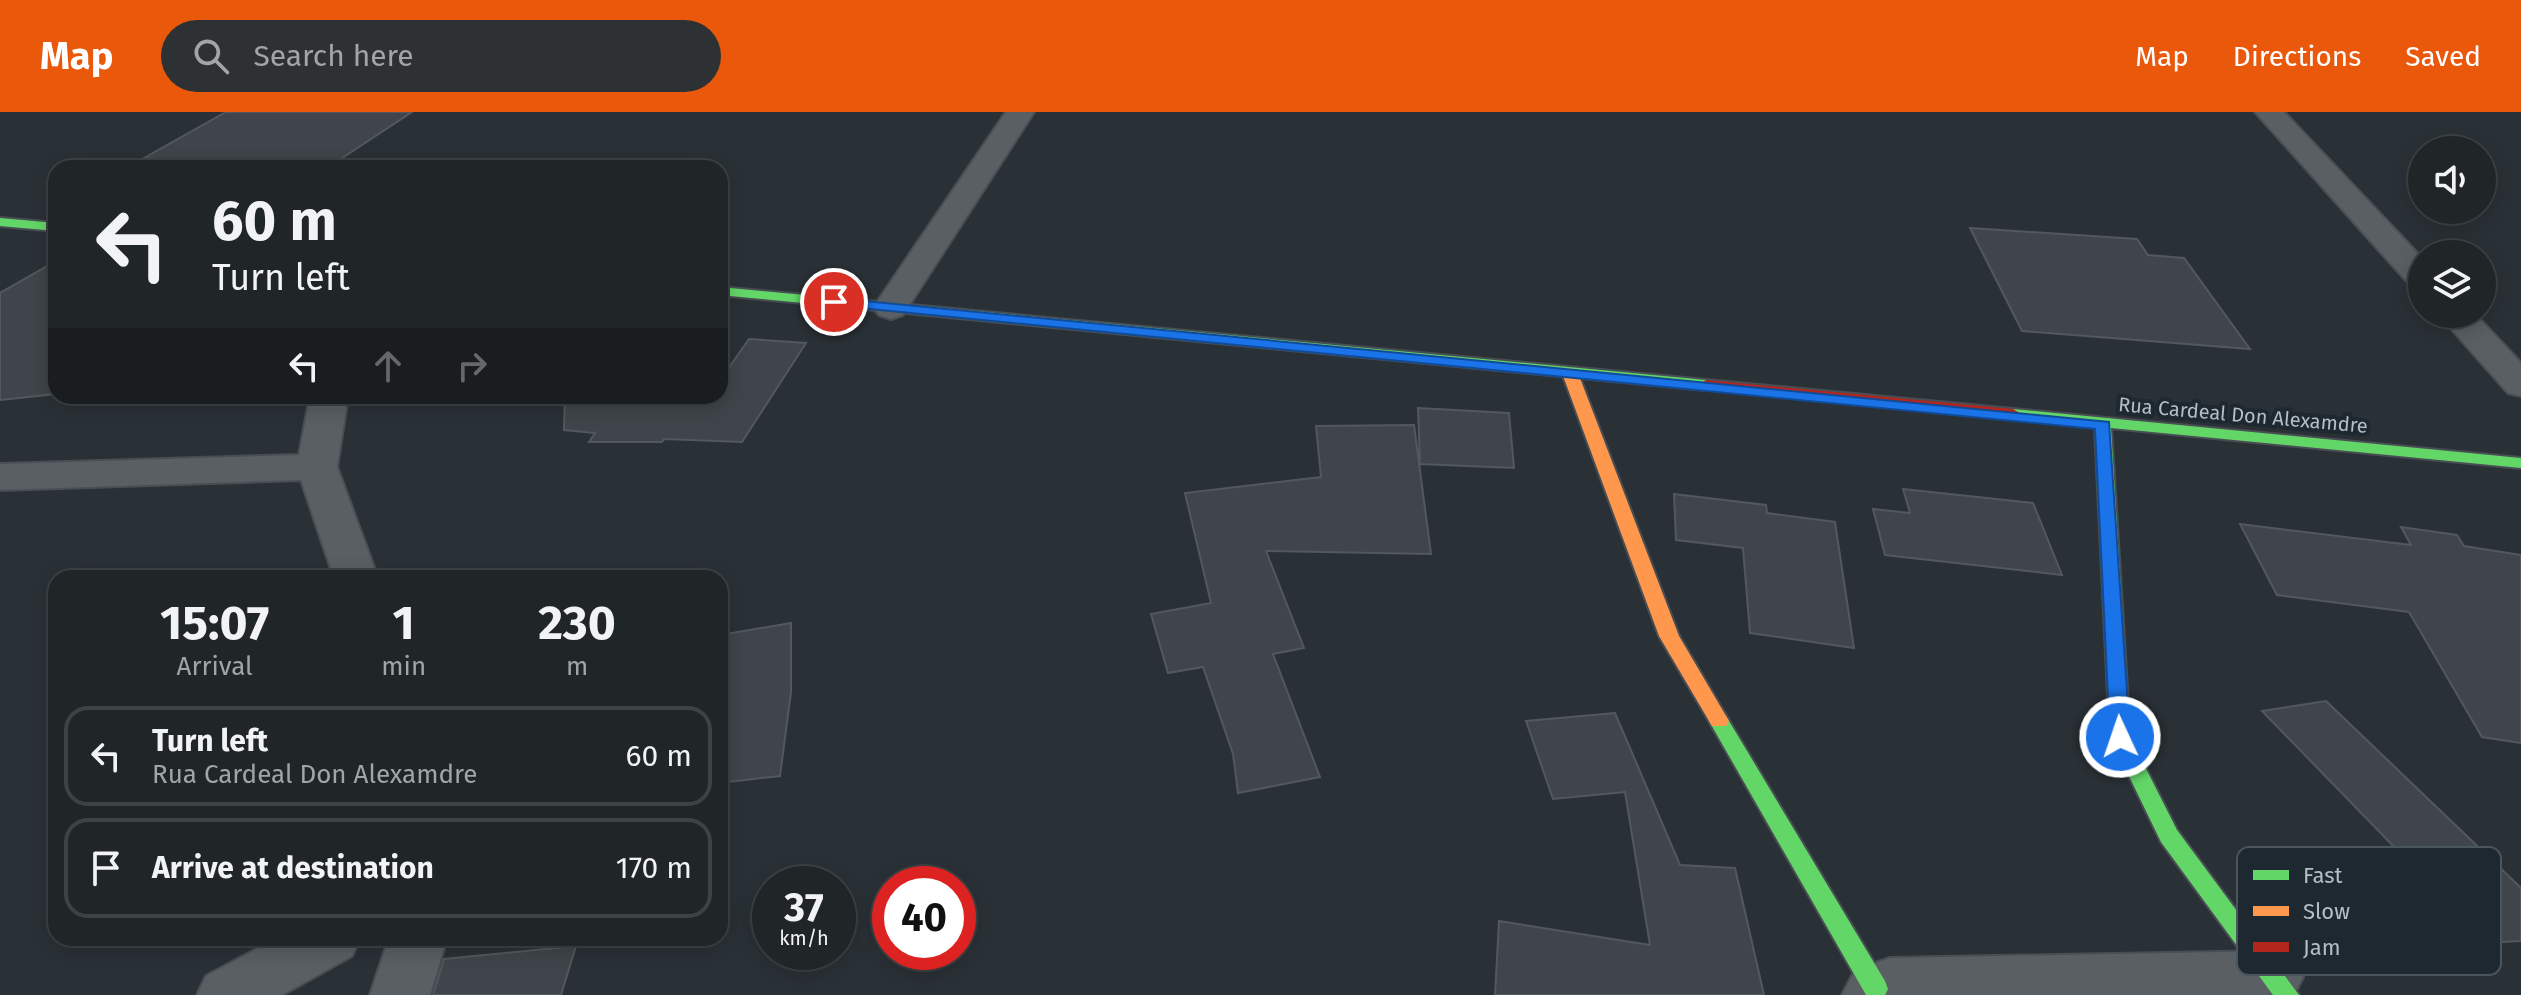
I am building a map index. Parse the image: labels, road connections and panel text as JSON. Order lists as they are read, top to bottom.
{
  "streets": {
    "main road": ["Rua Cardeal Don Alexamdre"]
  },
  "legend": ["Fast", "Slow", "Jam"],
  "page": {
    "header": "Map",
    "search": "Search here",
    "nav": ["Map", "Directions", "Saved"],
    "turn": ["60 m", "Turn left"],
    "eta": [
      "15:07",
      "Arrival",
      "1",
      "min",
      "230",
      "m"
    ],
    "list": [
      {
        "name": "Turn left",
        "note": "Rua Cardeal Don Alexamdre",
        "value": "60 m"
      },
      {
        "name": "Arrive at destination",
        "value": "170 m"
      }
    ],
    "speed": "37 km/h",
    "limit": "40"
  }
}
